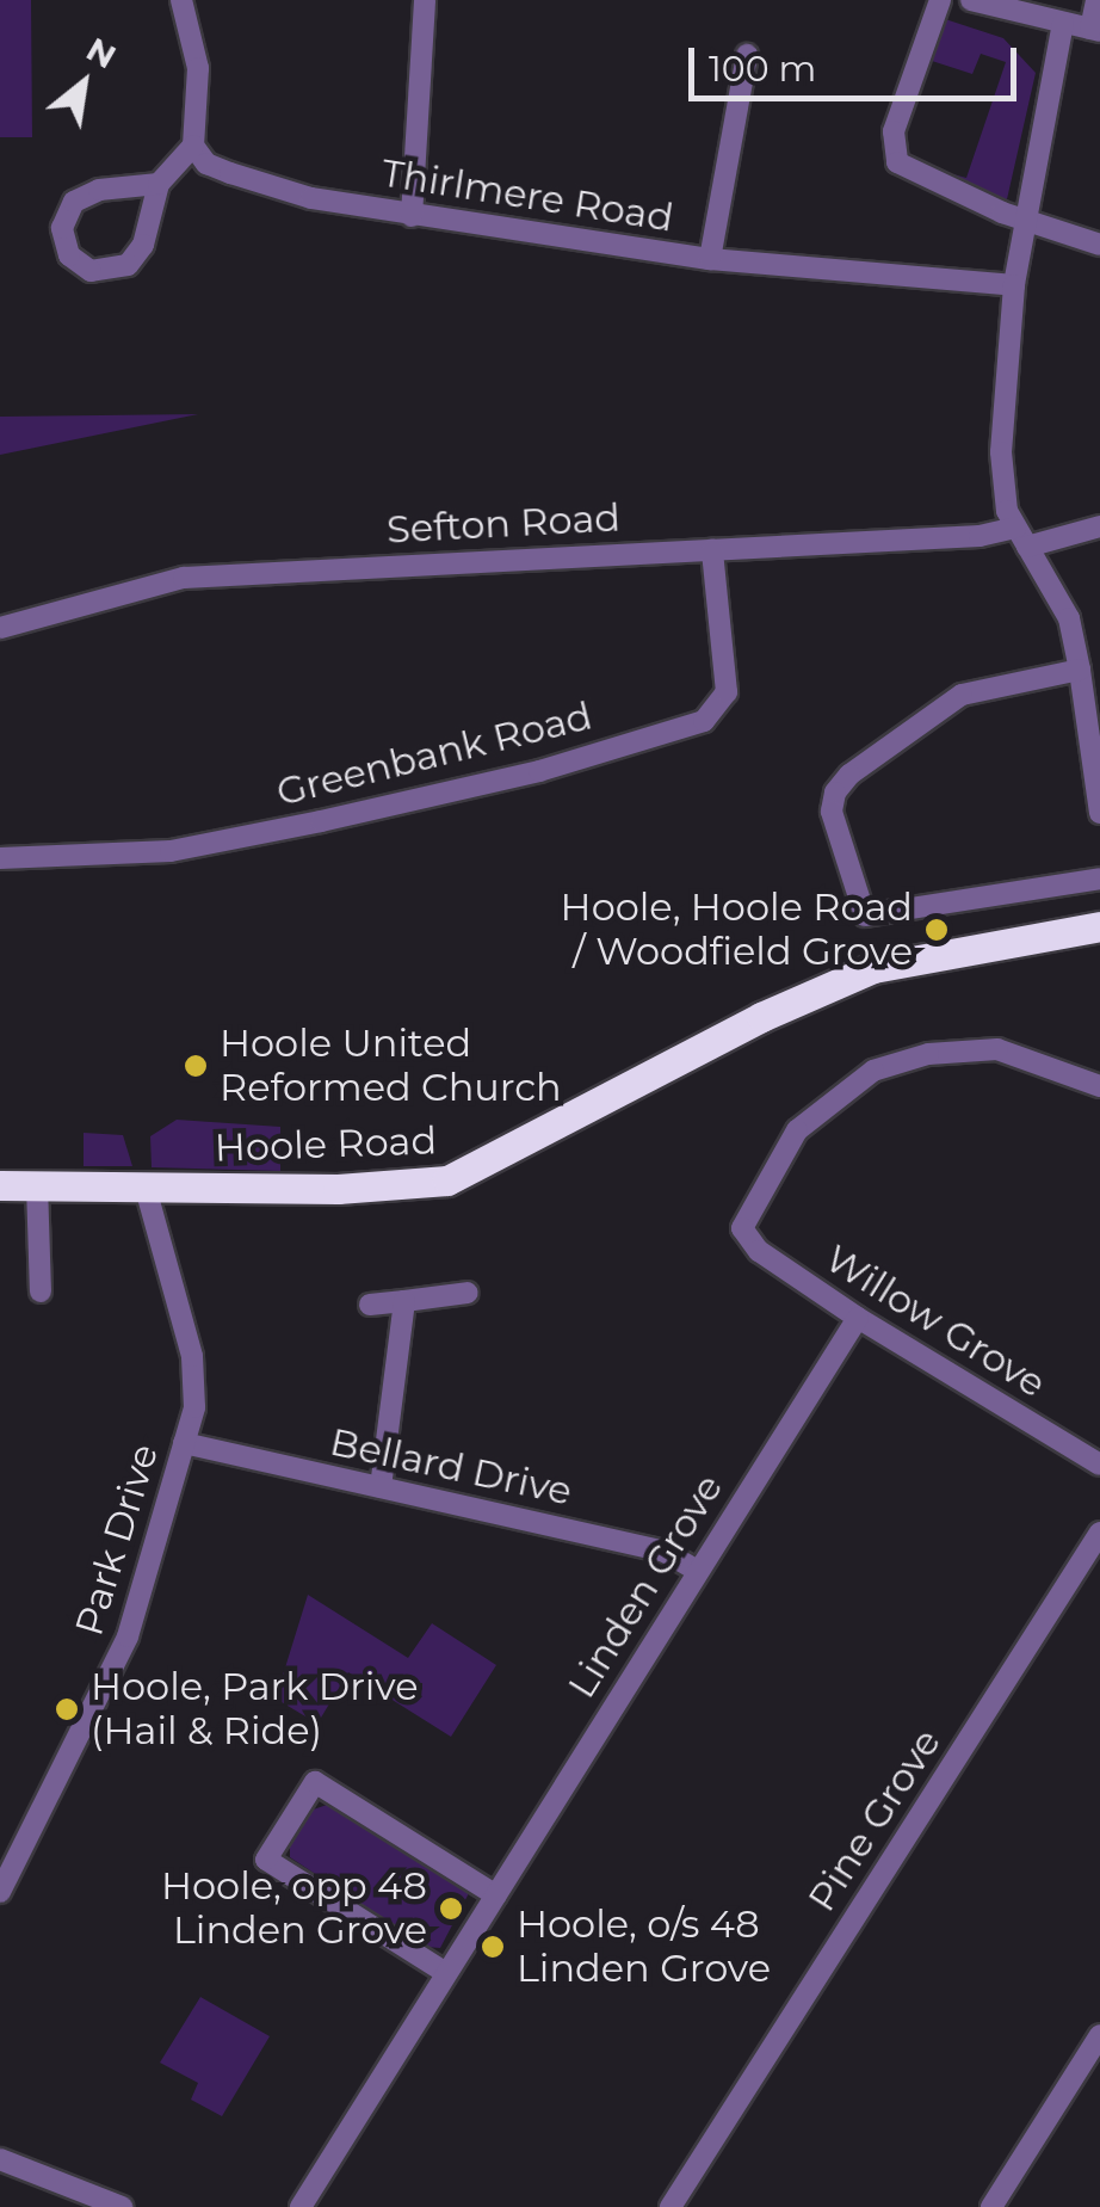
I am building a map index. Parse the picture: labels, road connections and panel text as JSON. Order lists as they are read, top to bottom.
{
  "streets": {
    "highway": ["Hoole Road"],
    "street": [
      "Thirlmere Road",
      "Sefton Road",
      "Greenbank Road",
      "Willow Grove",
      "Bellard Drive",
      "Park Drive",
      "Linden Grove",
      "Pine Grove"
    ]
  },
  "crossings": [
    ["Sefton Road", "Greenbank Road"],
    ["Hoole Road", "Park Drive"],
    ["Willow Grove", "Linden Grove"],
    ["Bellard Drive", "Park Drive"],
    ["Bellard Drive", "Linden Grove"]
  ],
  "places": [
    "Hoole, Hoole Road / Woodfield Grove",
    "Hoole United Reformed Church",
    "Hoole, Park Drive (Hail & Ride)",
    "Hoole, opp 48 Linden Grove",
    "Hoole, o/s 48 Linden Grove"
  ],
  "scale_bar": "100 m",
  "north": "top right"
}
